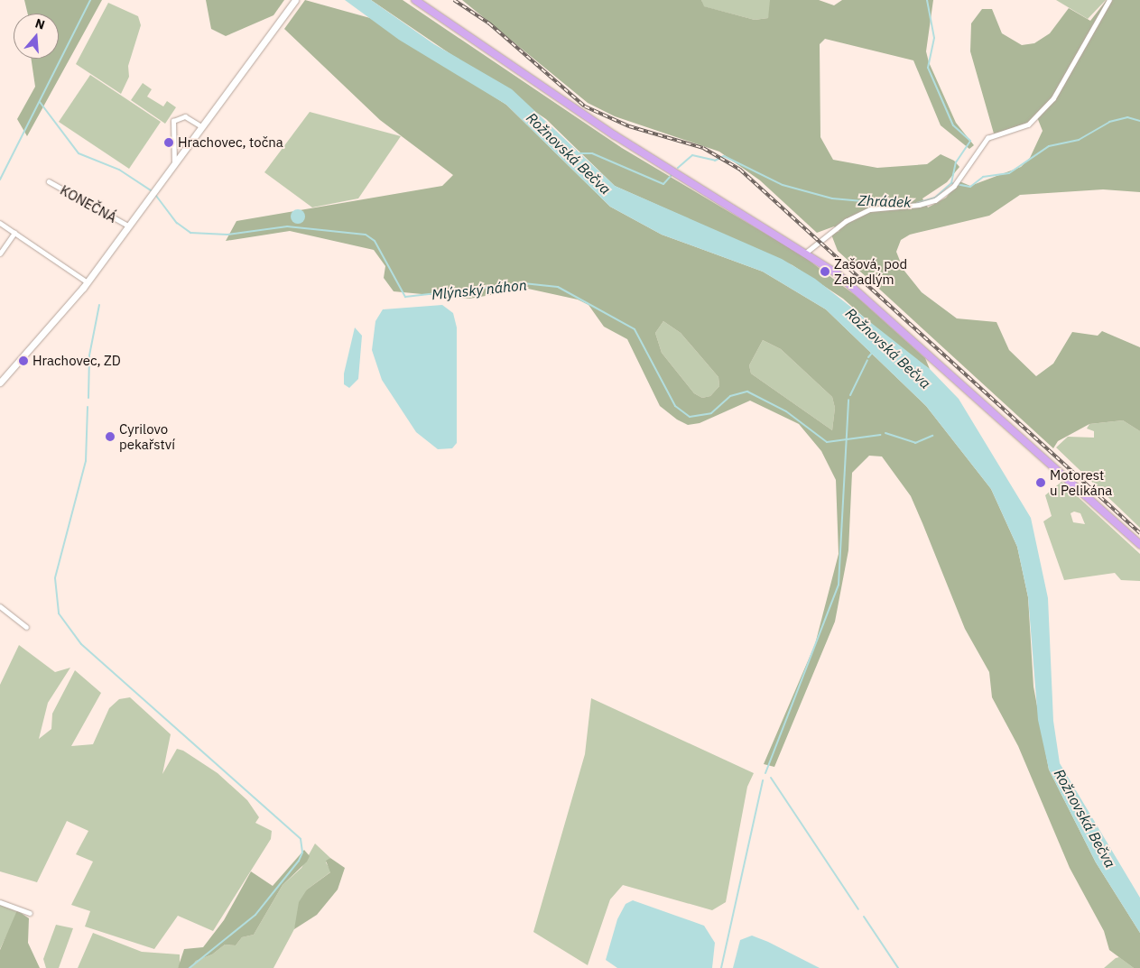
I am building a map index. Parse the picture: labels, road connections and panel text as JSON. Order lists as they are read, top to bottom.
{
  "streets": {
    "street": ["KONEČNÁ"]
  },
  "water": ["Rožnovská Bečva", "Zhrádek", "Mlýnský náhon"],
  "places": [
    "Hrachovec, točna",
    "Zašová, pod Zapadlým",
    "Hrachovec, ZD",
    "Cyrilovo pekařství",
    "Motorest u Pelikána"
  ],
  "north": "top"
}
